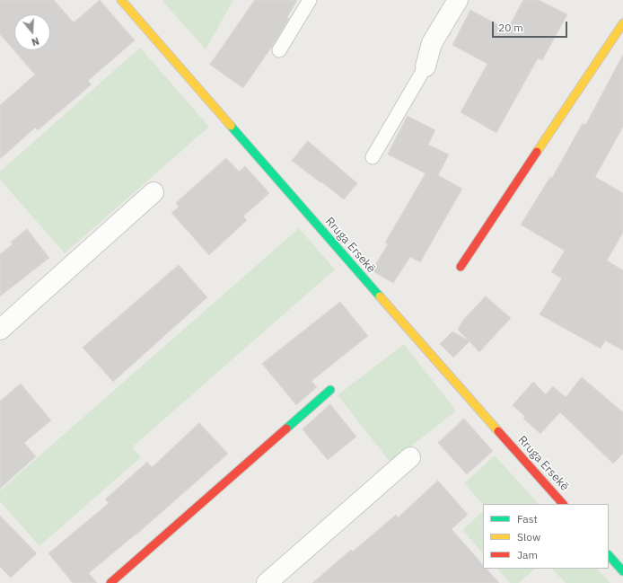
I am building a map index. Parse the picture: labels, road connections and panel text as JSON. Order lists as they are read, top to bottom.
{
  "streets": {
    "street": ["Rruga Ersekë"]
  },
  "legend": ["Fast", "Slow", "Jam"],
  "scale_bar": "20 m",
  "north": "bottom"
}
